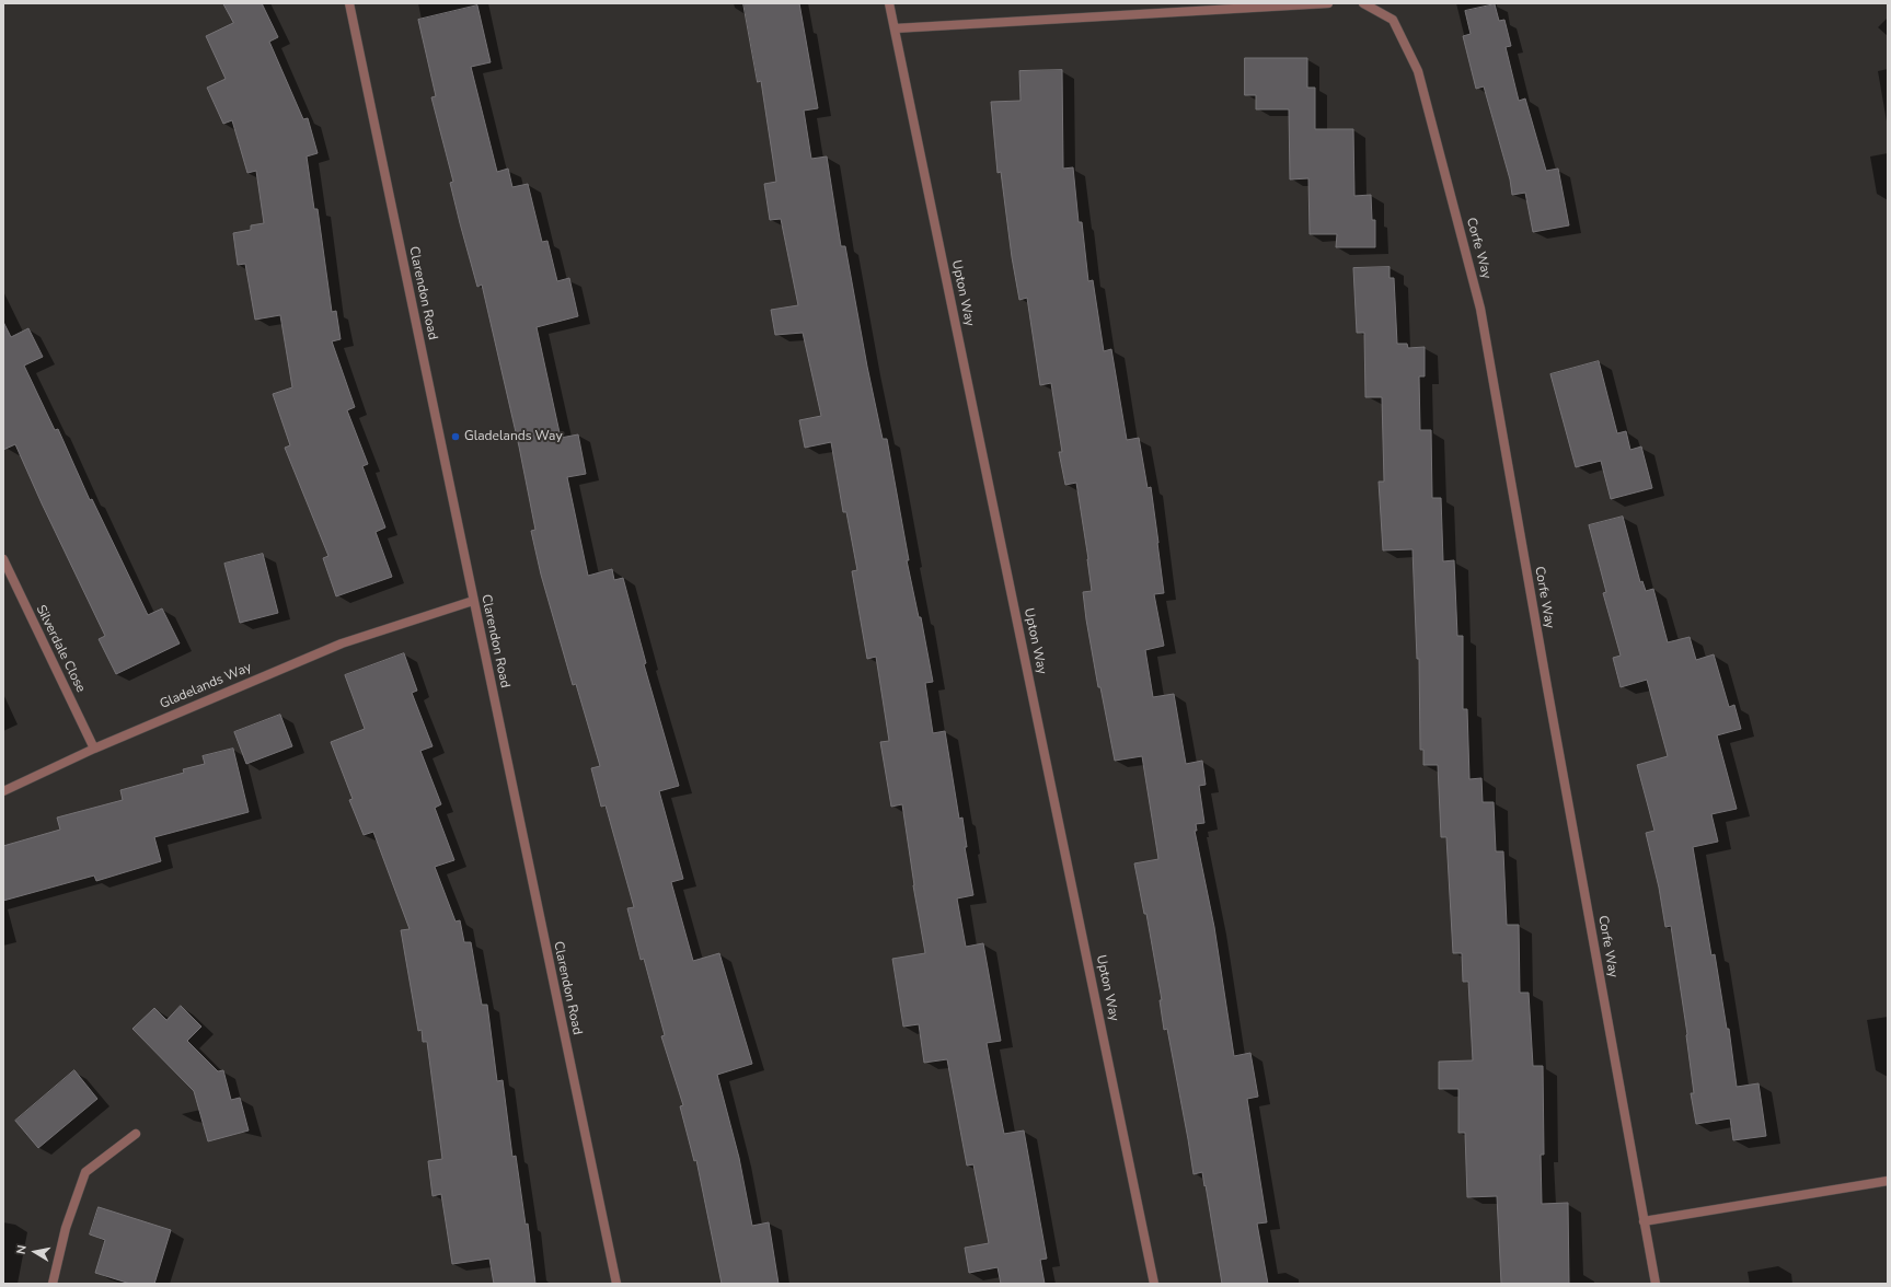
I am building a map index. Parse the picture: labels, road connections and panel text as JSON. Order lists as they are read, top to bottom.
{
  "streets": {
    "street": [
      "Corfe Way",
      "Clarendon Road",
      "Upton Way",
      "Silverdale Close",
      "Gladelands Way"
    ]
  },
  "crossings": [
    ["Clarendon Road", "Gladelands Way"],
    ["Silverdale Close", "Gladelands Way"]
  ],
  "places": ["Gladelands Way"],
  "north": "left"
}
